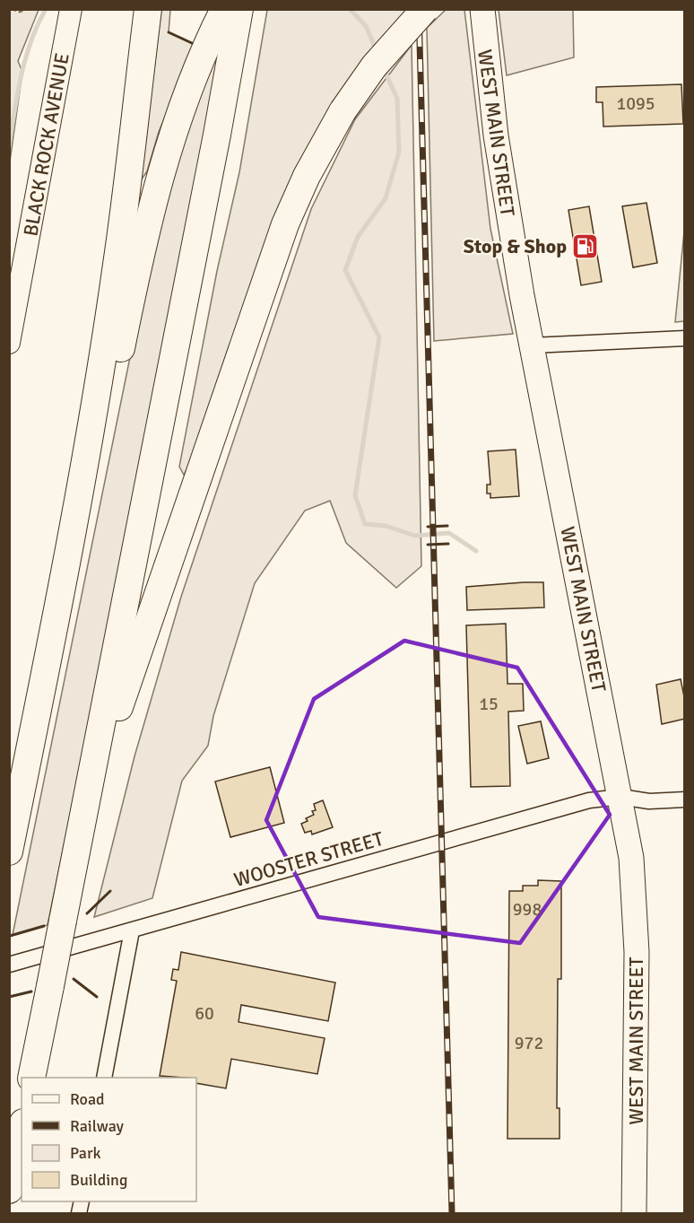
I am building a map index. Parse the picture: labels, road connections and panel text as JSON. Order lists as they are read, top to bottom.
{
  "streets": {
    "main road": ["WEST MAIN STREET"],
    "street": ["BLACK ROCK AVENUE", "WOOSTER STREET"]
  },
  "crossings": [
    ["WEST MAIN STREET", "WOOSTER STREET"]
  ],
  "places": {
    "fuel station": ["Stop & Shop"]
  },
  "house_numbers": [
    "1095",
    "15",
    "998",
    "60",
    "972"
  ],
  "legend": [
    "Road",
    "Railway",
    "Park",
    "Building"
  ]
}
